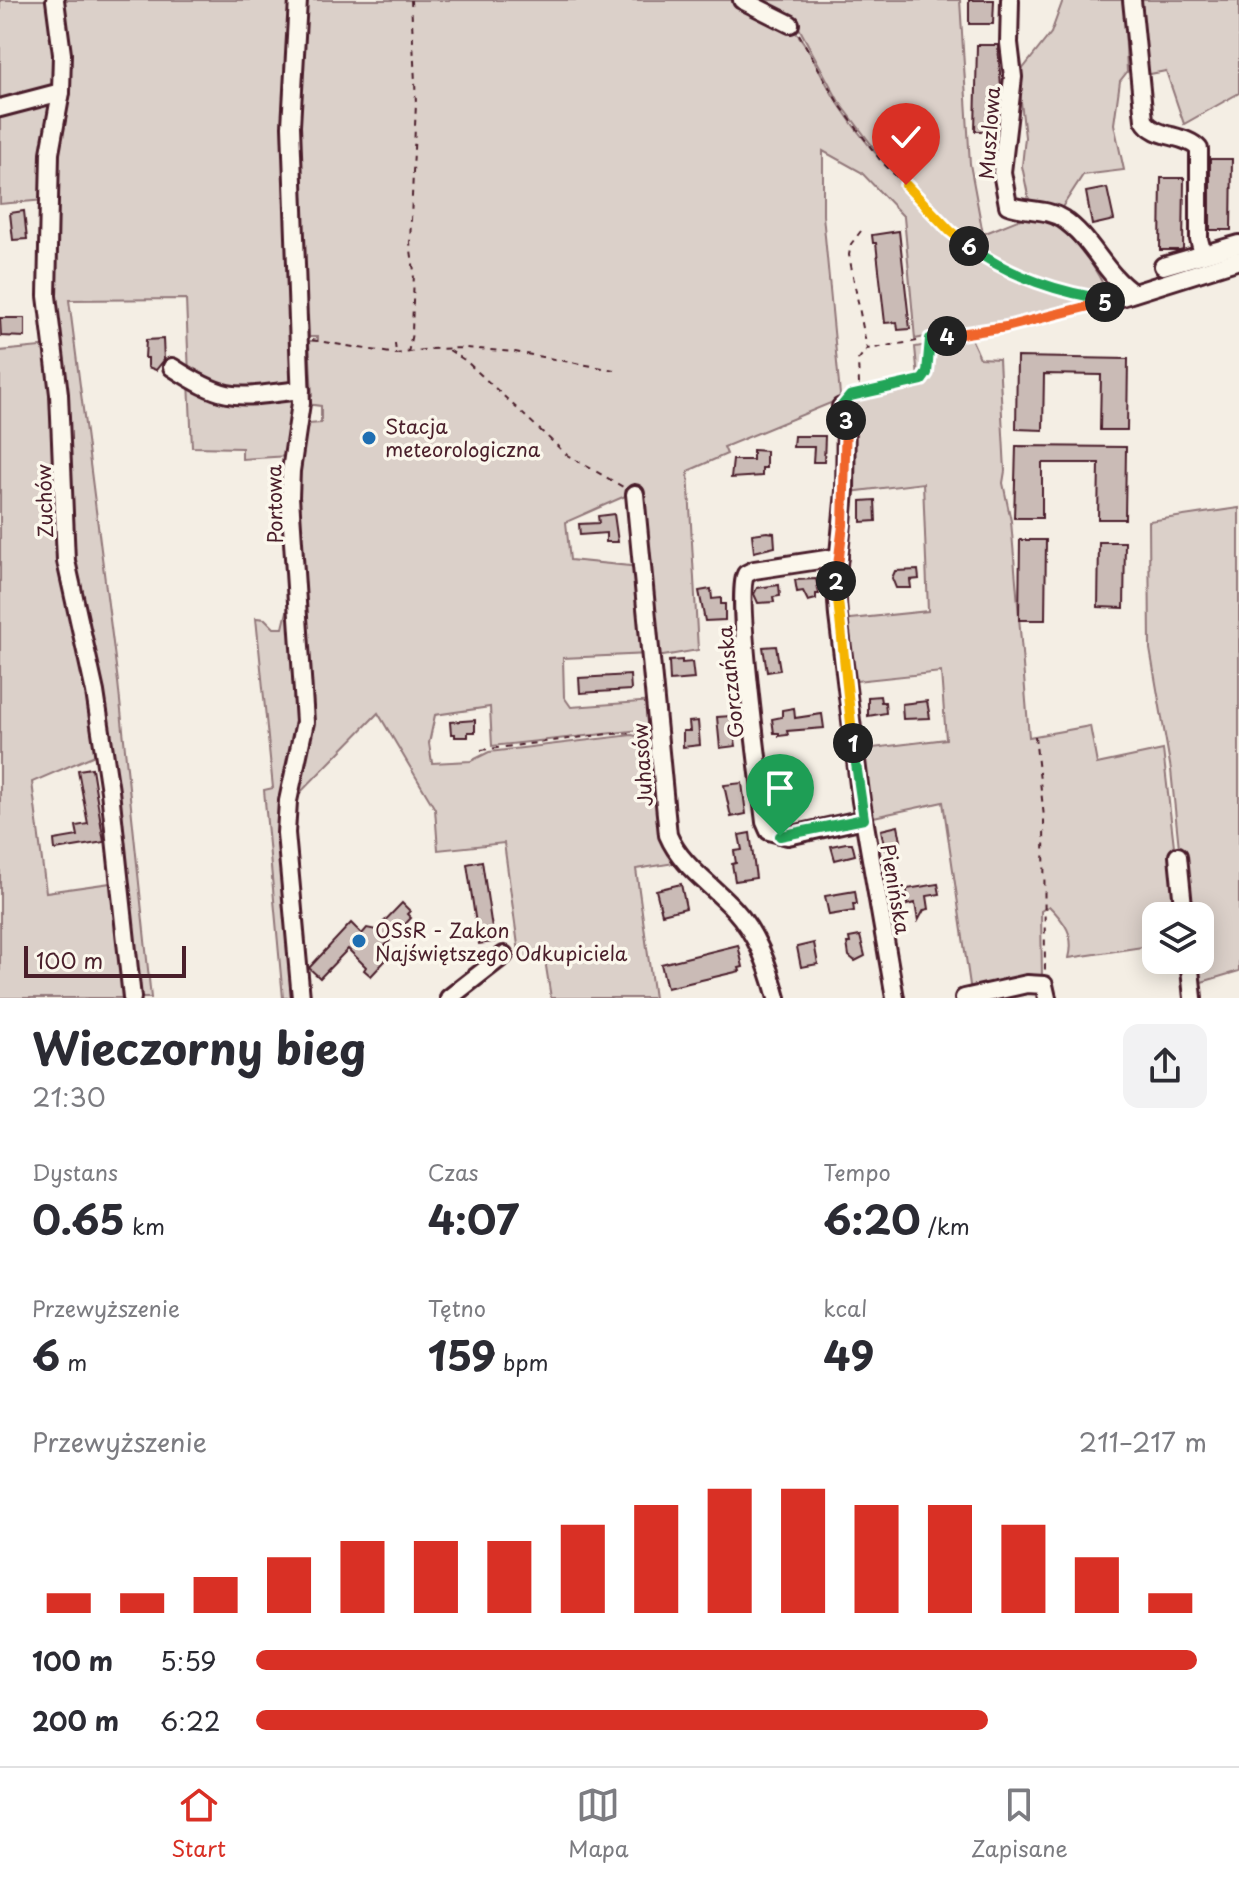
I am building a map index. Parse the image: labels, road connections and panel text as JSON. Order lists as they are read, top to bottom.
{
  "streets": {
    "street": [
      "Muszlowa",
      "Zuchów",
      "Portowa",
      "Gorczańska",
      "Juhasów",
      "Pienińska"
    ]
  },
  "crossings": [
    ["Gorczańska", "Pienińska"]
  ],
  "places": ["Stacja meteorologiczna", "OSsR - Zakon Najświętszego Odkupiciela"],
  "scale_bar": "100 m",
  "page": {
    "pins": [
      "6",
      "5",
      "4",
      "3",
      "2",
      "1"
    ],
    "scale": "100 m",
    "heading": ["Wieczorny bieg", "21:30"],
    "stats": [
      ["Dystans", "0.65 km"],
      ["Czas", "4:07"],
      ["Tempo", "6:20 /km"],
      ["Przewyższenie", "6 m"],
      ["Tętno", "159 bpm"],
      ["kcal", "49"]
    ],
    "chart": ["Przewyższenie", "211–217 m"],
    "list": [
      {
        "name": "100 m",
        "note": "5:59"
      },
      {
        "name": "200 m",
        "note": "6:22"
      }
    ],
    "tabs": ["Start", "Mapa", "Zapisane"]
  }
}
